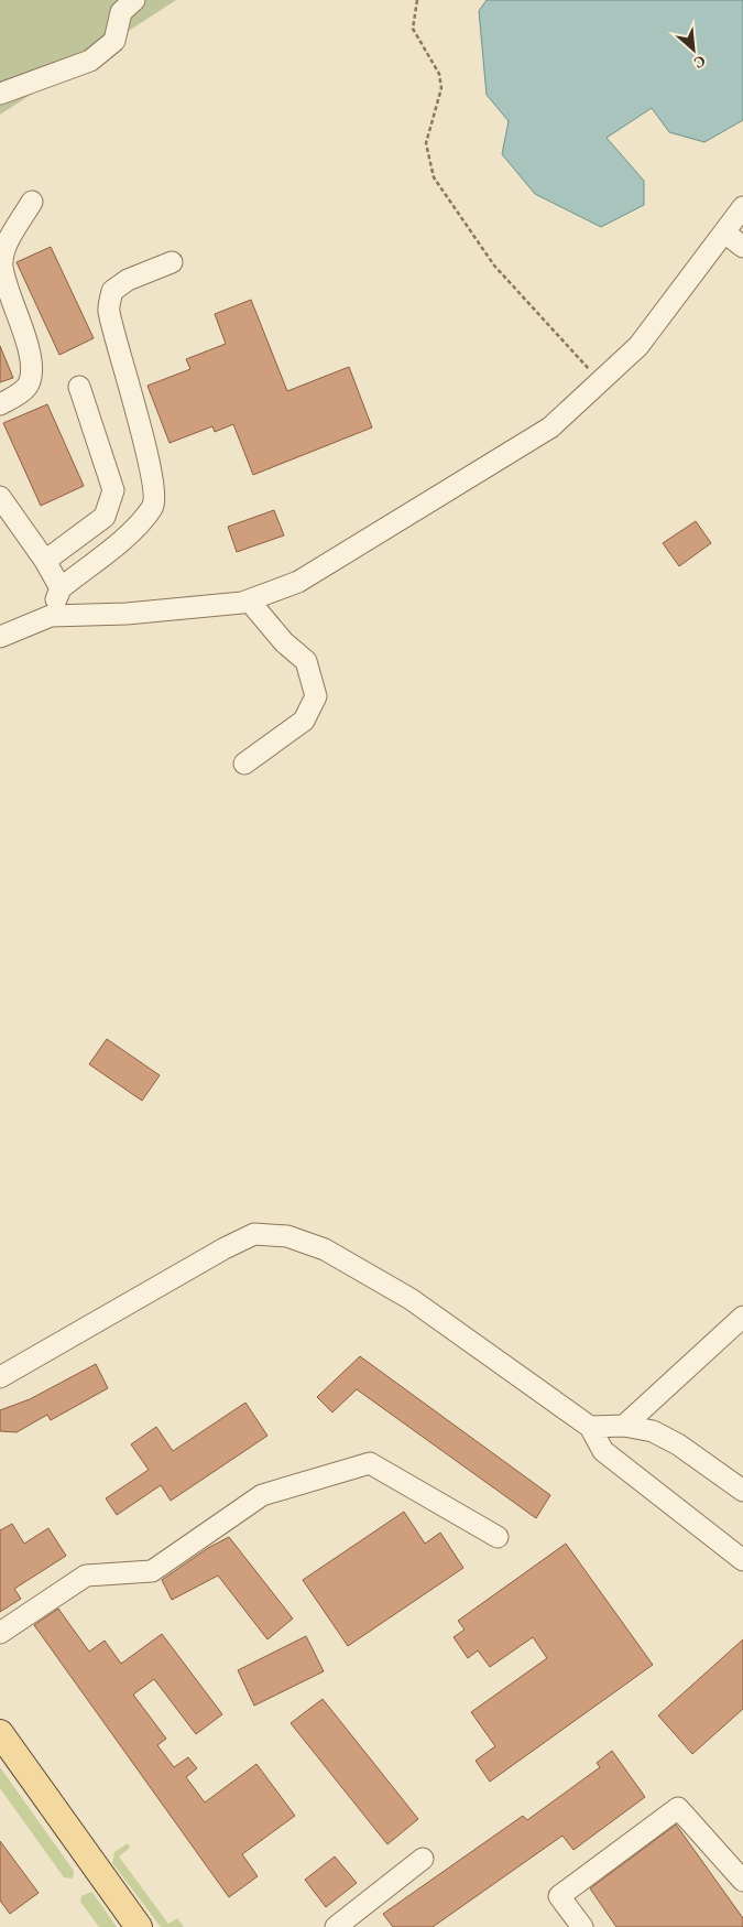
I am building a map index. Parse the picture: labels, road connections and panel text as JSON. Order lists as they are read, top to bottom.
{
  "north": "bottom right"
}
